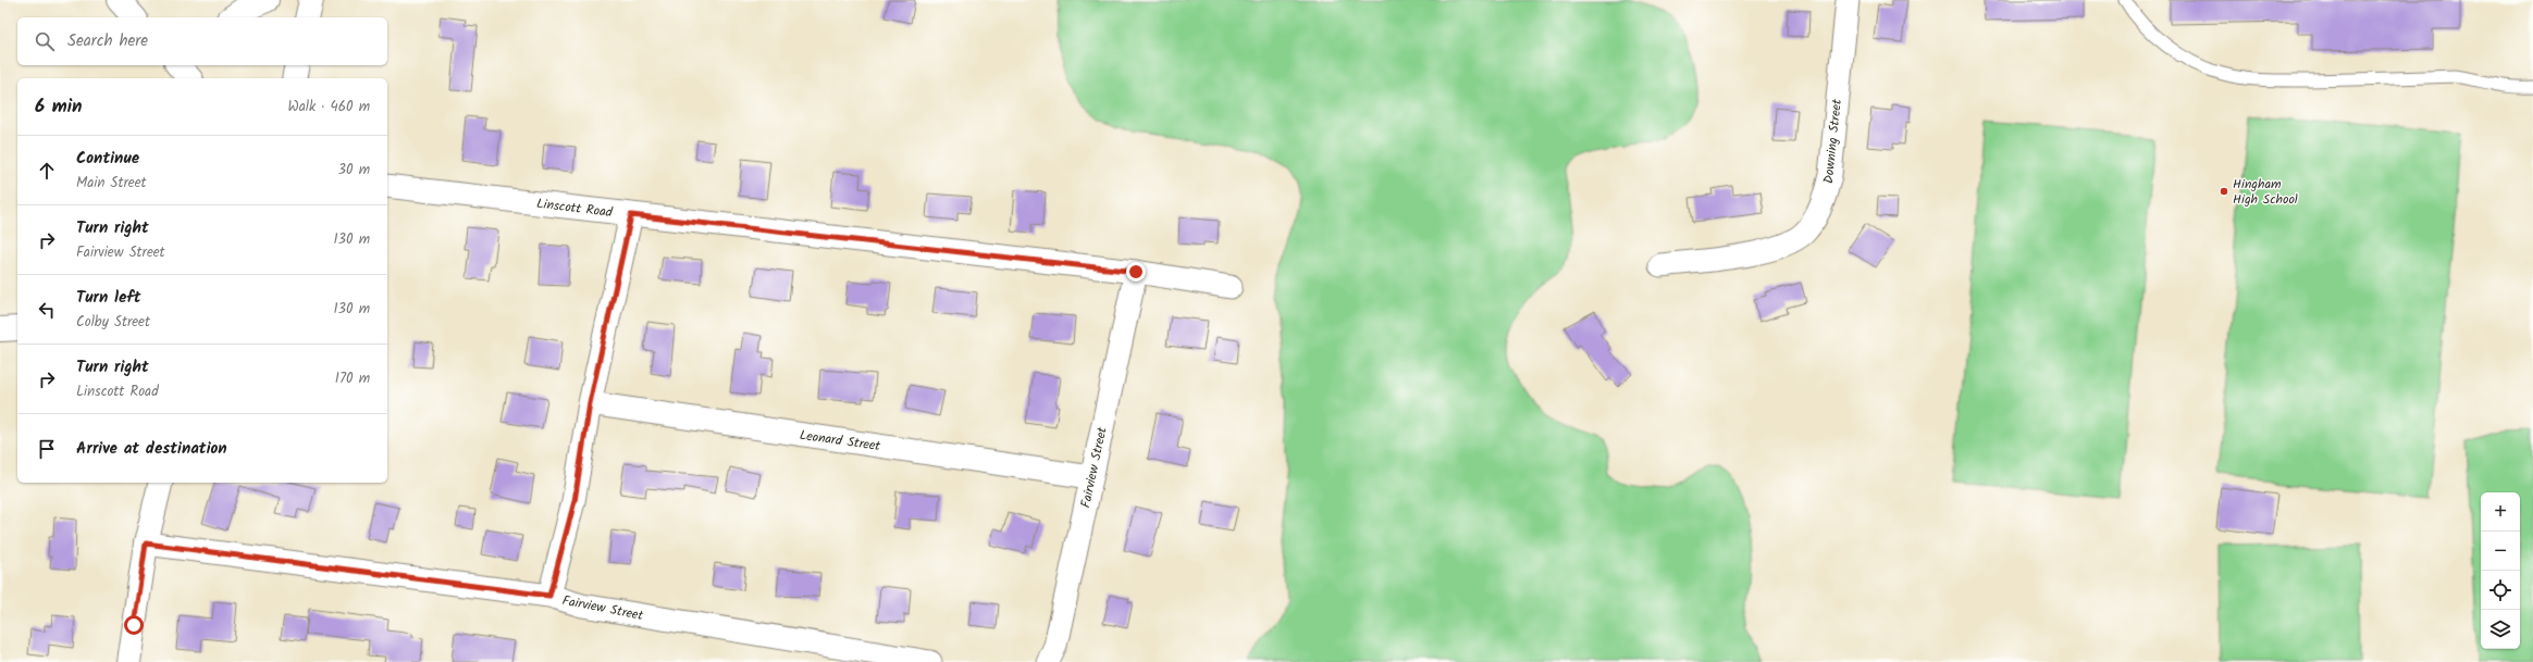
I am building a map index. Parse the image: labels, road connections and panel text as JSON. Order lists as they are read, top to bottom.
{
  "streets": {
    "street": [
      "Downing Street",
      "Linscott Road",
      "Leonard Street",
      "Fairview Street"
    ]
  },
  "crossings": [
    ["Linscott Road", "Fairview Street"],
    ["Leonard Street", "Fairview Street"]
  ],
  "places": ["Hingham High School"],
  "page": {
    "search": "Search here",
    "heading": ["6 min", "Walk · 460 m"],
    "list": [
      ["Continue", "Main Street", "30 m"],
      ["Turn right", "Fairview Street", "130 m"],
      ["Turn left", "Colby Street", "130 m"],
      ["Turn right", "Linscott Road", "170 m"],
      "Arrive at destination"
    ],
    "map_buttons": ["+", "−"]
  }
}
